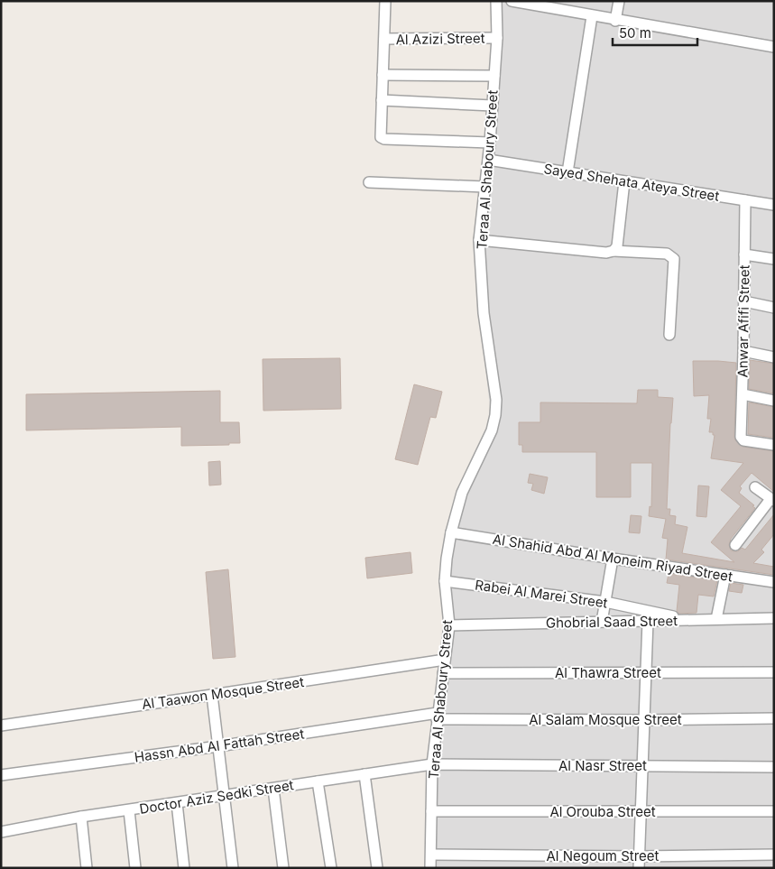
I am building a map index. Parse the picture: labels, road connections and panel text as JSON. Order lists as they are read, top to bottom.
{
  "streets": {
    "street": [
      "Al Azizi Street",
      "Teraa Al Shaboury Street",
      "Sayed Shehata Ateya Street",
      "Anwar Afifi Street",
      "Al Shahid Abd Al Moneim Riyad Street",
      "Rabei Al Marei Street",
      "Ghobrial Saad Street",
      "Al Thawra Street",
      "Al Taawon Mosque Street",
      "Al Salam Mosque Street",
      "Hassn Abd Al Fattah Street",
      "Al Nasr Street",
      "Doctor Aziz Sedki Street",
      "Al Orouba Street",
      "Al Negoum Street"
    ]
  },
  "crossings": [
    ["Al Azizi Street", "Teraa Al Shaboury Street"],
    ["Teraa Al Shaboury Street", "Sayed Shehata Ateya Street"],
    ["Teraa Al Shaboury Street", "Al Shahid Abd Al Moneim Riyad Street"],
    ["Teraa Al Shaboury Street", "Rabei Al Marei Street"],
    ["Teraa Al Shaboury Street", "Ghobrial Saad Street"],
    ["Teraa Al Shaboury Street", "Al Thawra Street"],
    ["Teraa Al Shaboury Street", "Al Taawon Mosque Street"],
    ["Teraa Al Shaboury Street", "Al Salam Mosque Street"],
    ["Teraa Al Shaboury Street", "Hassn Abd Al Fattah Street"],
    ["Teraa Al Shaboury Street", "Al Nasr Street"],
    ["Teraa Al Shaboury Street", "Doctor Aziz Sedki Street"],
    ["Teraa Al Shaboury Street", "Al Orouba Street"],
    ["Teraa Al Shaboury Street", "Al Negoum Street"],
    ["Sayed Shehata Ateya Street", "Anwar Afifi Street"],
    ["Rabei Al Marei Street", "Ghobrial Saad Street"],
    ["Al Salam Mosque Street", "Hassn Abd Al Fattah Street"],
    ["Al Nasr Street", "Doctor Aziz Sedki Street"]
  ],
  "scale_bar": "50 m"
}
